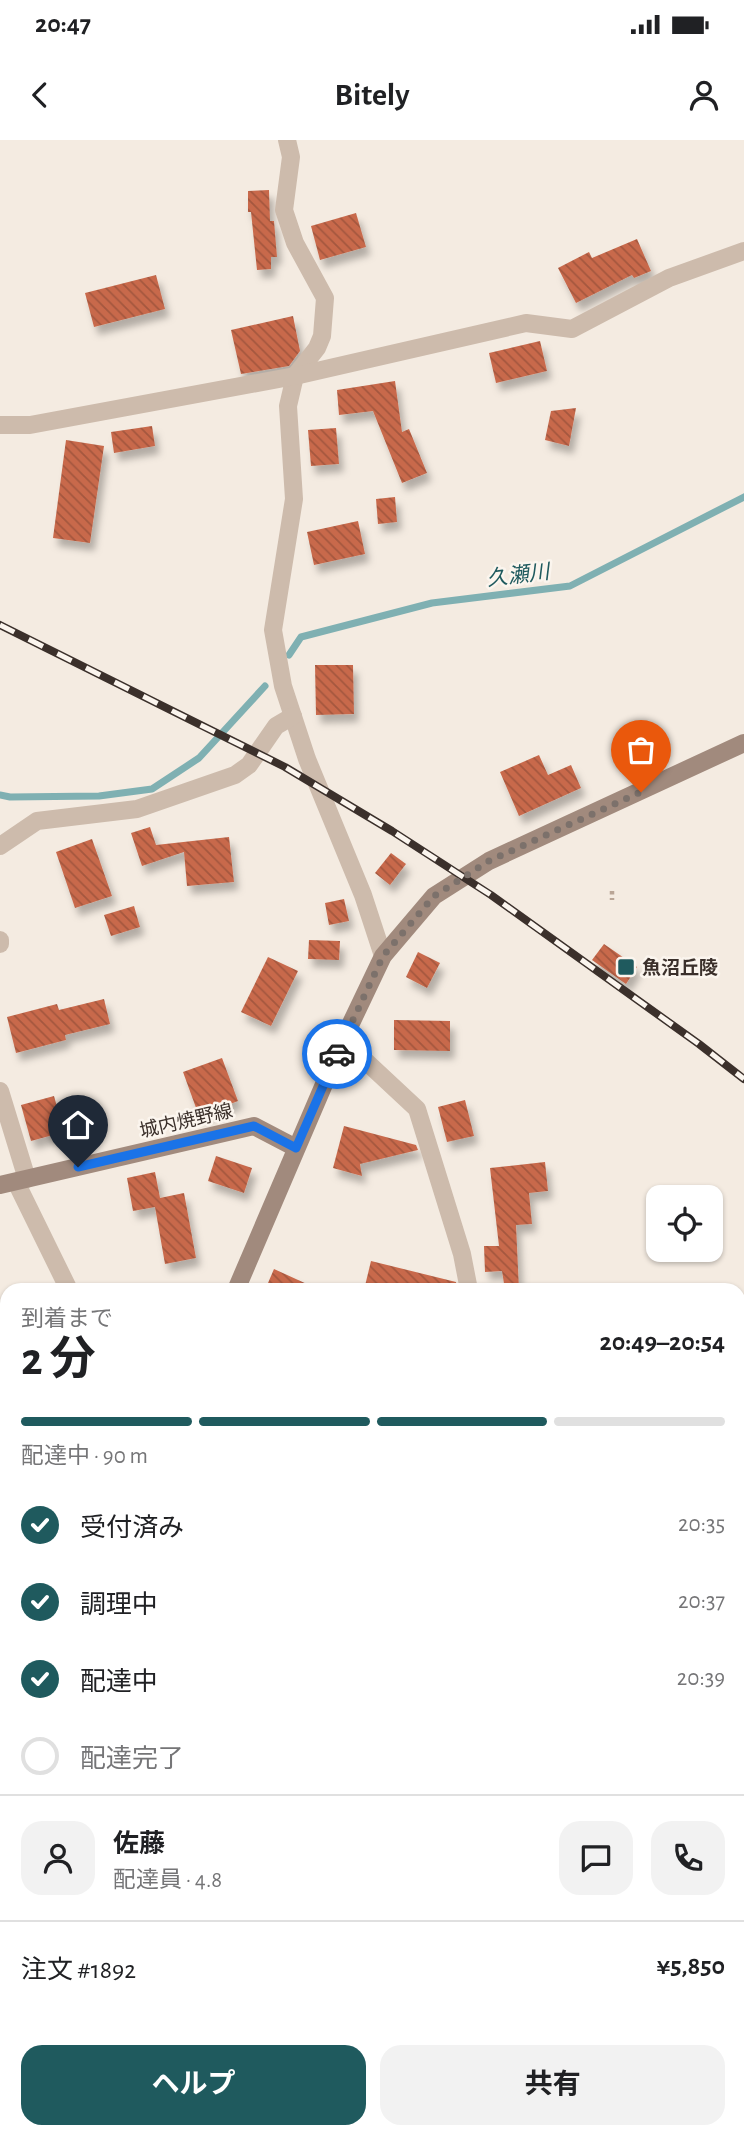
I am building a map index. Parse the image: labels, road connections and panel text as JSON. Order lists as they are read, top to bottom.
{
  "streets": {
    "main road": ["城内焼野線"]
  },
  "water": ["久瀬川"],
  "places": {
    "transit": ["魚沼丘陵"]
  },
  "page": {
    "status": "20:47",
    "header": "Bitely",
    "heading": ["2 分", "到着まで", "20:49–20:54"],
    "panel": [
      "佐藤",
      "配達員 · 4.8",
      "注文 #1892",
      "¥5,850"
    ],
    "bar": "配達中 · 90 m",
    "list": [
      ["受付済み", "20:35"],
      ["調理中", "20:37"],
      ["配達中", "20:39"],
      "配達完了"
    ],
    "buttons": ["ヘルプ", "共有"]
  }
}
